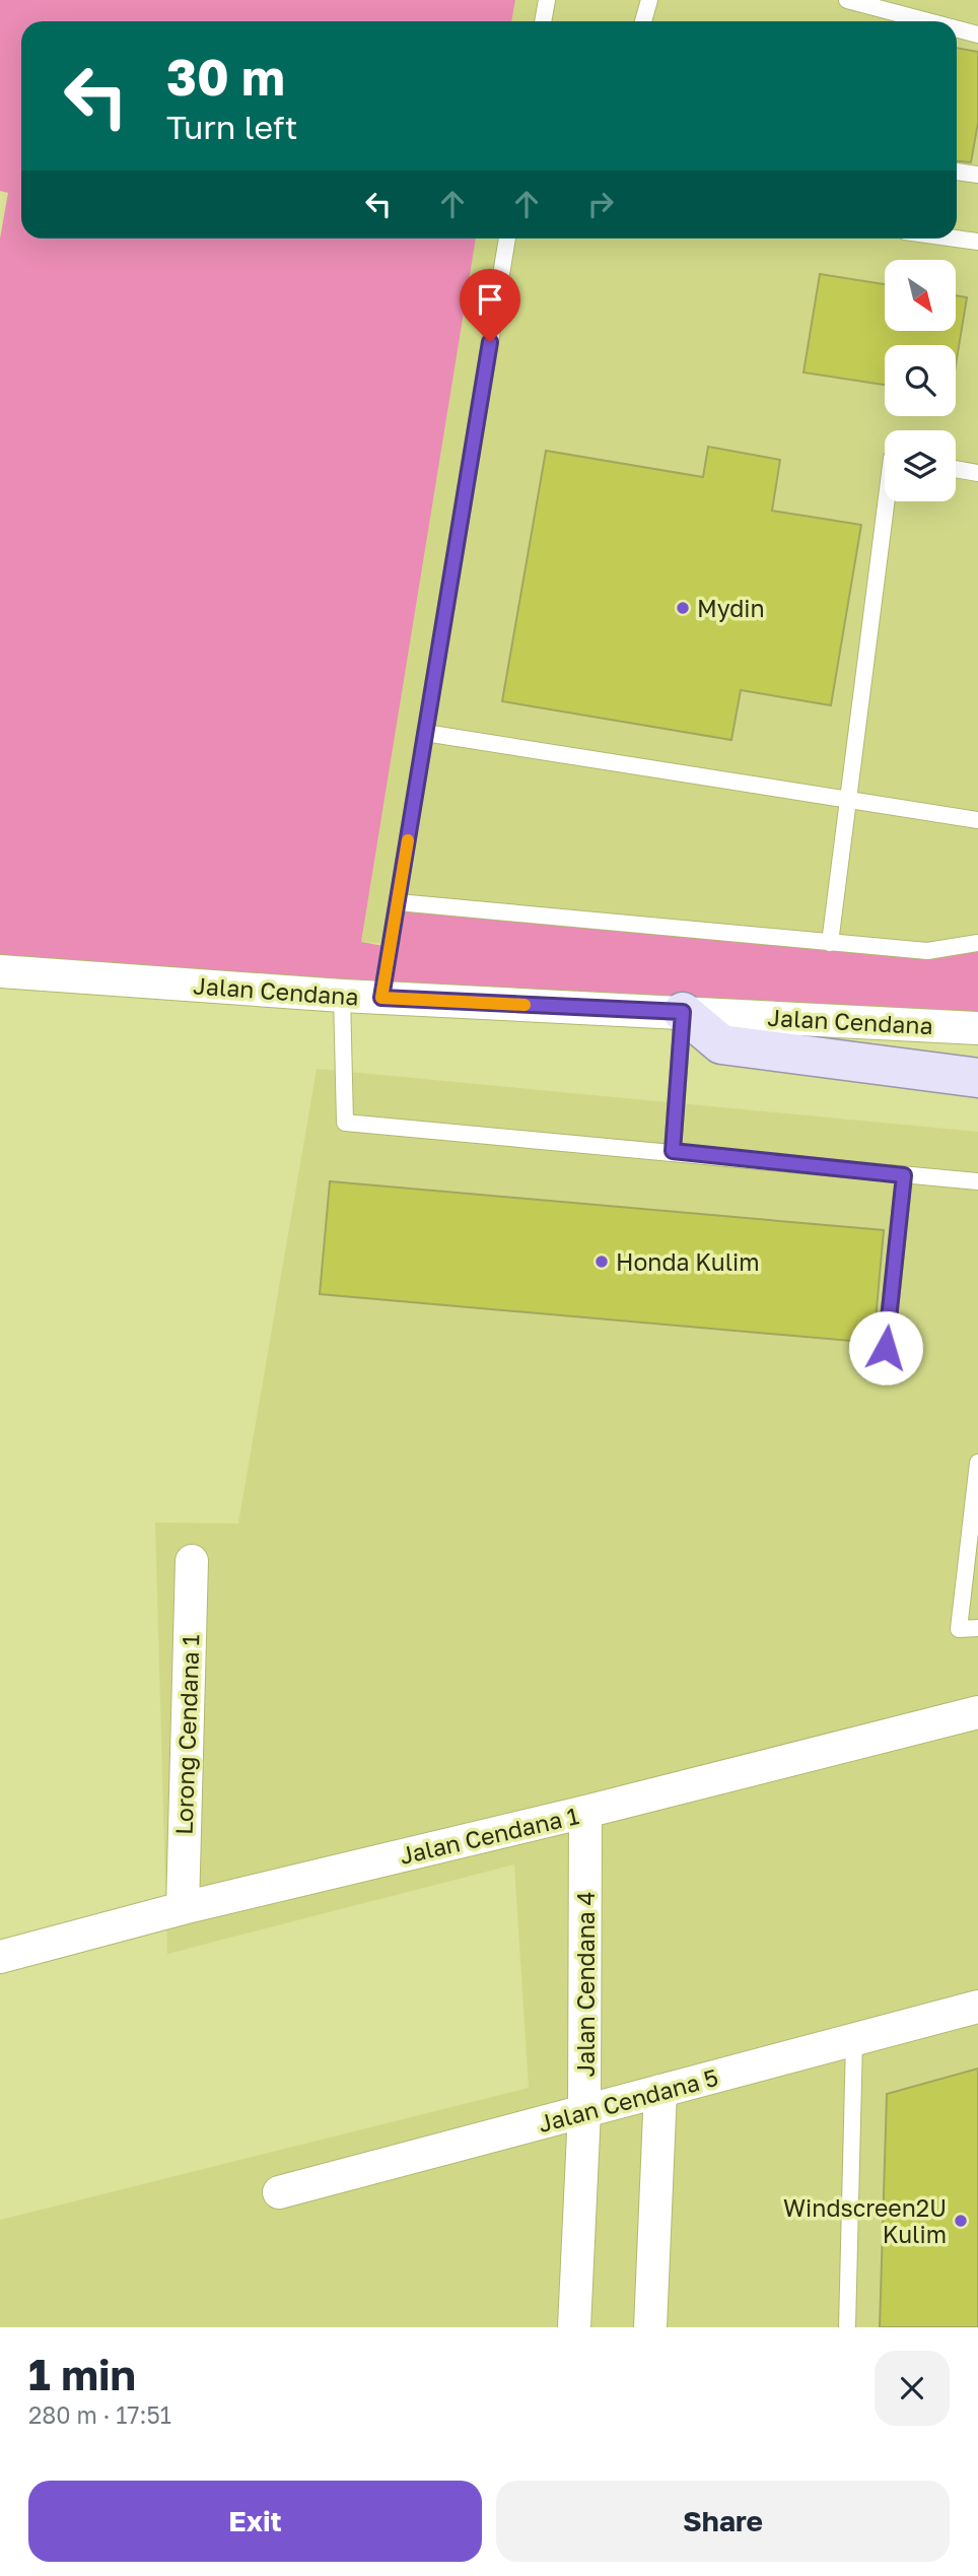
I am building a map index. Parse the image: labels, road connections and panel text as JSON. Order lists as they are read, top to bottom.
{
  "streets": {
    "street": [
      "Jalan Cendana",
      "Lorong Cendana 1",
      "Jalan Cendana 1",
      "Jalan Cendana 4",
      "Jalan Cendana 5"
    ]
  },
  "crossings": [
    ["Lorong Cendana 1", "Jalan Cendana 1"],
    ["Jalan Cendana 1", "Jalan Cendana 4"],
    ["Jalan Cendana 4", "Jalan Cendana 5"]
  ],
  "places": ["Mydin", "Honda Kulim", "Windscreen2U Kulim"],
  "north": "bottom right",
  "page": {
    "turn": ["30 m", "Turn left"],
    "heading": ["1 min", "280 m · 17:51"],
    "buttons": ["Exit", "Share"]
  }
}
